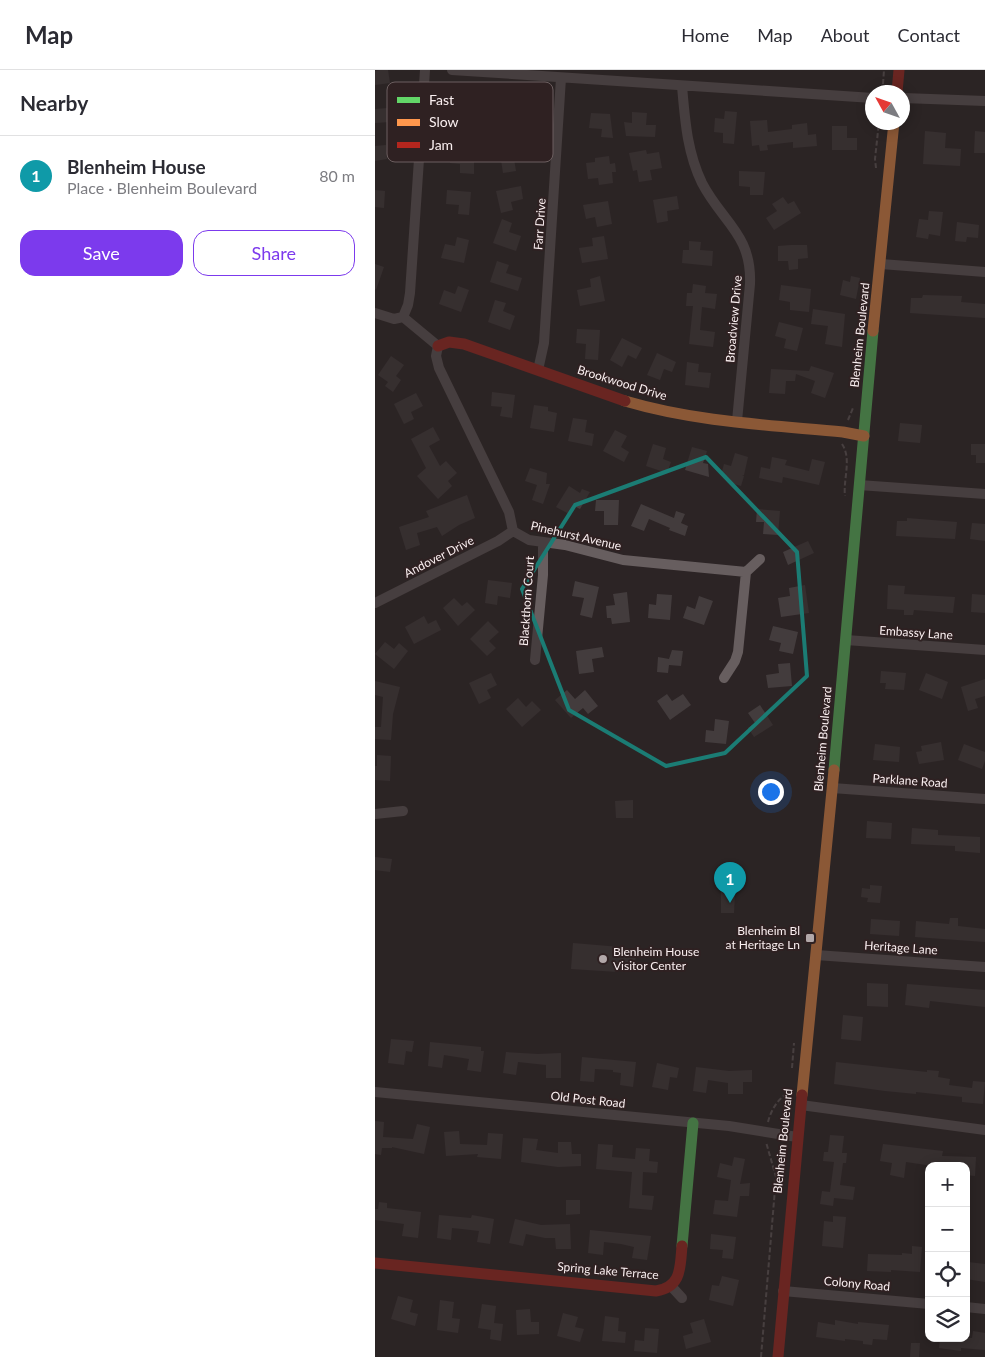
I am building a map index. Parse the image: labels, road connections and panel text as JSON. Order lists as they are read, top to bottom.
{
  "streets": {
    "main road": ["Blenheim Boulevard", "Brookwood Drive", "Spring Lake Terrace"],
    "street": [
      "Farr Drive",
      "Broadview Drive",
      "Pinehurst Avenue",
      "Andover Drive",
      "Blackthorn Court",
      "Embassy Lane",
      "Parklane Road",
      "Heritage Lane",
      "Old Post Road",
      "Colony Road"
    ]
  },
  "crossings": [
    ["Farr Drive", "Brookwood Drive"],
    ["Broadview Drive", "Brookwood Drive"],
    ["Blenheim Boulevard", "Brookwood Drive"],
    ["Blenheim Boulevard", "Embassy Lane"],
    ["Blenheim Boulevard", "Parklane Road"],
    ["Blenheim Boulevard", "Heritage Lane"],
    ["Blenheim Boulevard", "Old Post Road"],
    ["Blenheim Boulevard", "Colony Road"],
    ["Brookwood Drive", "Pinehurst Avenue"],
    ["Pinehurst Avenue", "Andover Drive"],
    ["Pinehurst Avenue", "Blackthorn Court"],
    ["Old Post Road", "Spring Lake Terrace"]
  ],
  "places": {
    "transit": ["Blenheim Bl at Heritage Ln"],
    "other": ["Blenheim House Visitor Center"]
  },
  "legend": ["Fast", "Slow", "Jam"],
  "north": "top left",
  "page": {
    "header": "Map",
    "nav": [
      "Home",
      "Map",
      "About",
      "Contact"
    ],
    "heading": "Nearby",
    "list": [
      {
        "mark": "1",
        "name": "Blenheim House",
        "note": "Place · Blenheim Boulevard",
        "value": "80 m"
      }
    ],
    "buttons": ["Save", "Share"],
    "pins": "1",
    "map_buttons": ["+", "−"]
  }
}
